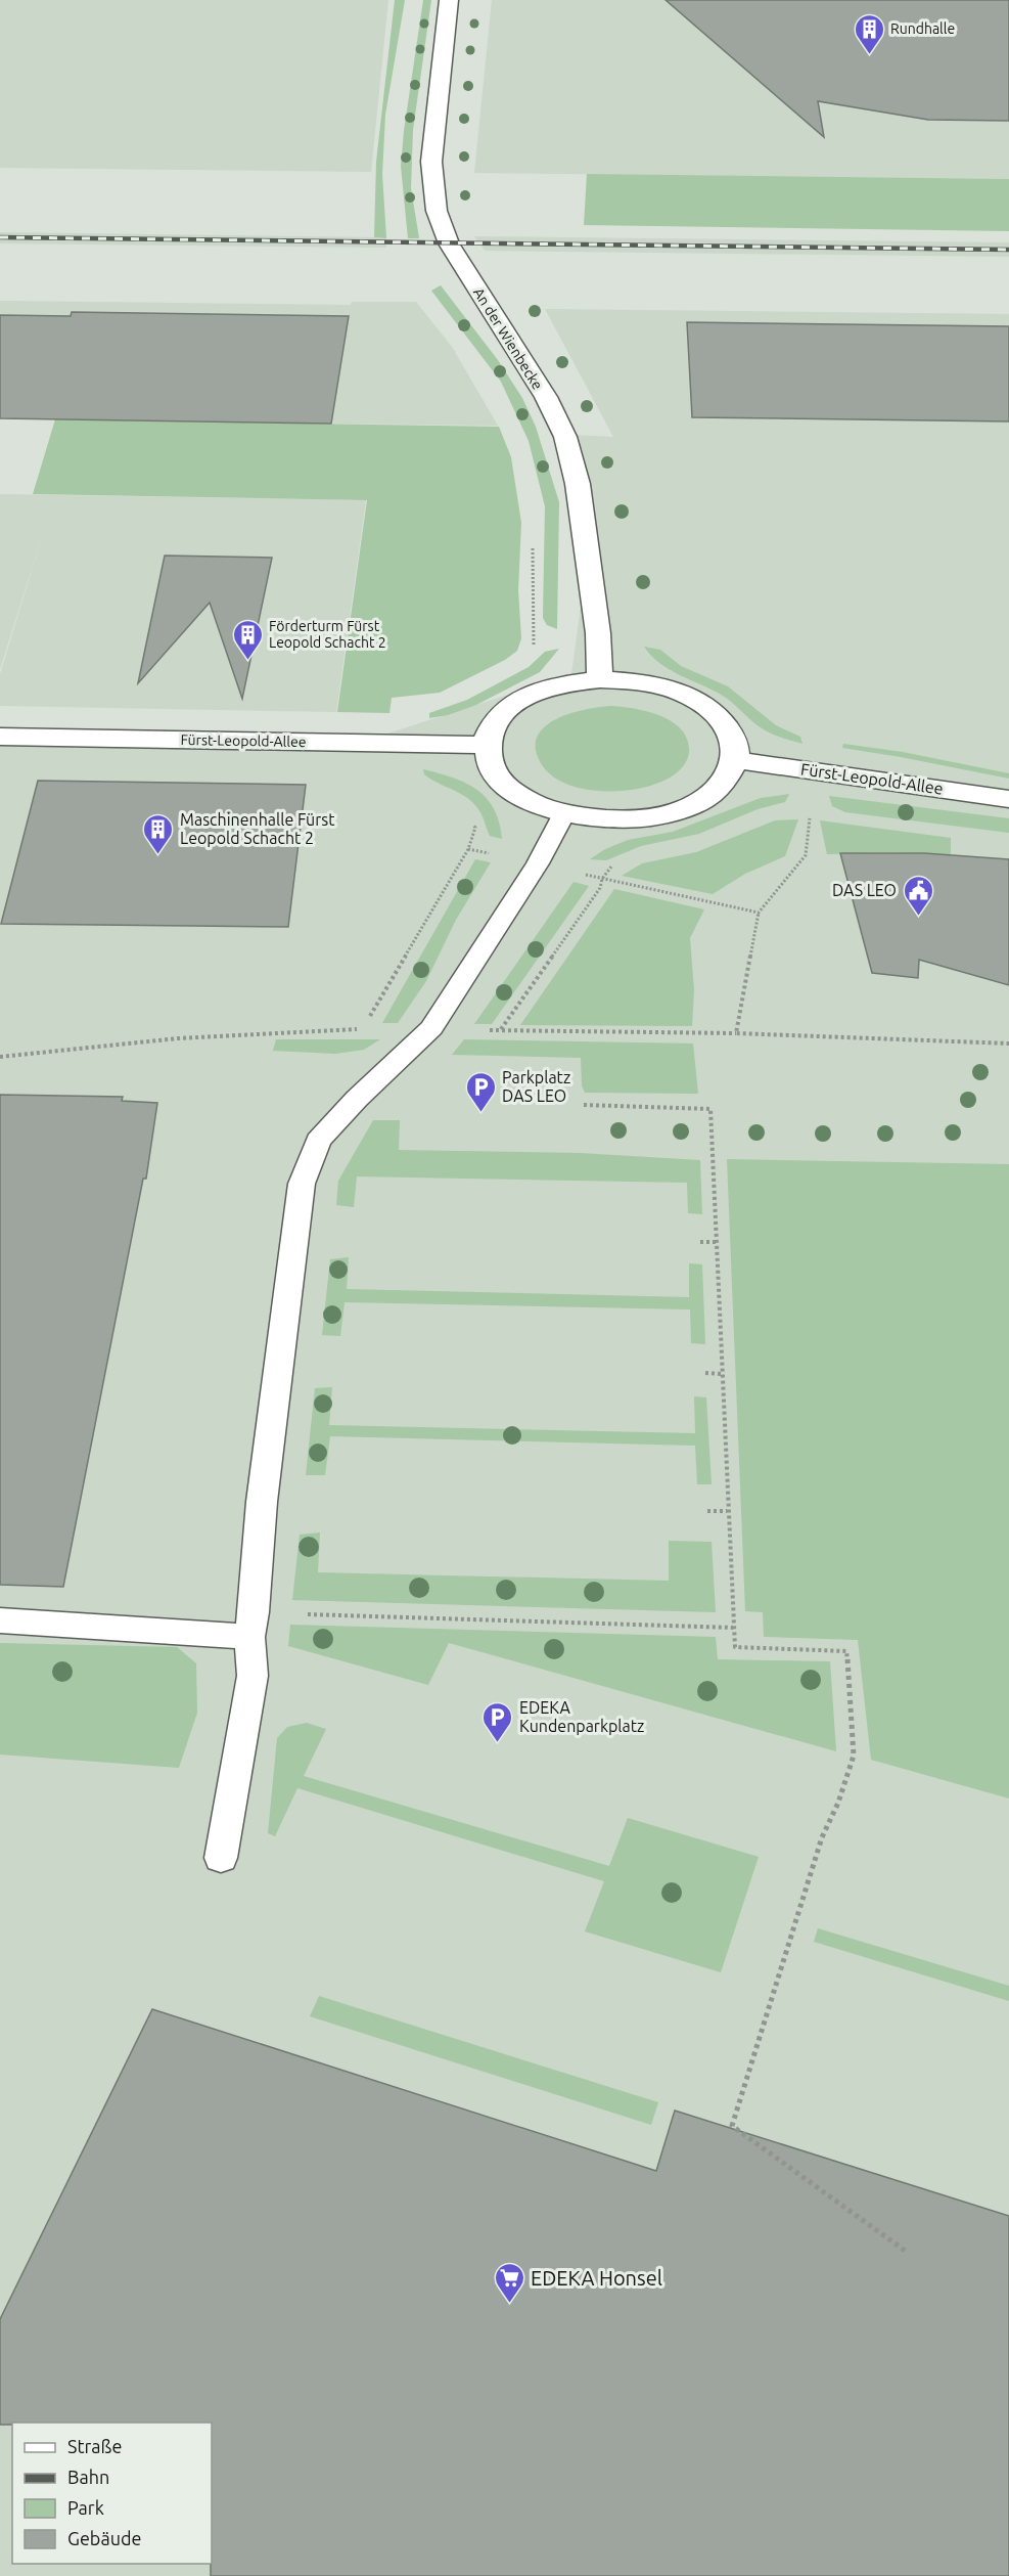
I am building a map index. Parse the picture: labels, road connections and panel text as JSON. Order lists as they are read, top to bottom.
{
  "streets": {
    "street": ["An der Wienbecke", "Fürst-Leopold-Allee"]
  },
  "crossings": [
    ["An der Wienbecke", "Fürst-Leopold-Allee"]
  ],
  "places": {
    "building": ["Rundhalle", "Förderturm Fürst Leopold Schacht 2", "Maschinenhalle Fürst Leopold Schacht 2"],
    "public building": ["DAS LEO"],
    "parking": ["Parkplatz DAS LEO", "EDEKA Kundenparkplatz"],
    "supermarket": ["EDEKA Honsel"]
  },
  "legend": [
    "Straße",
    "Bahn",
    "Park",
    "Gebäude"
  ]
}
